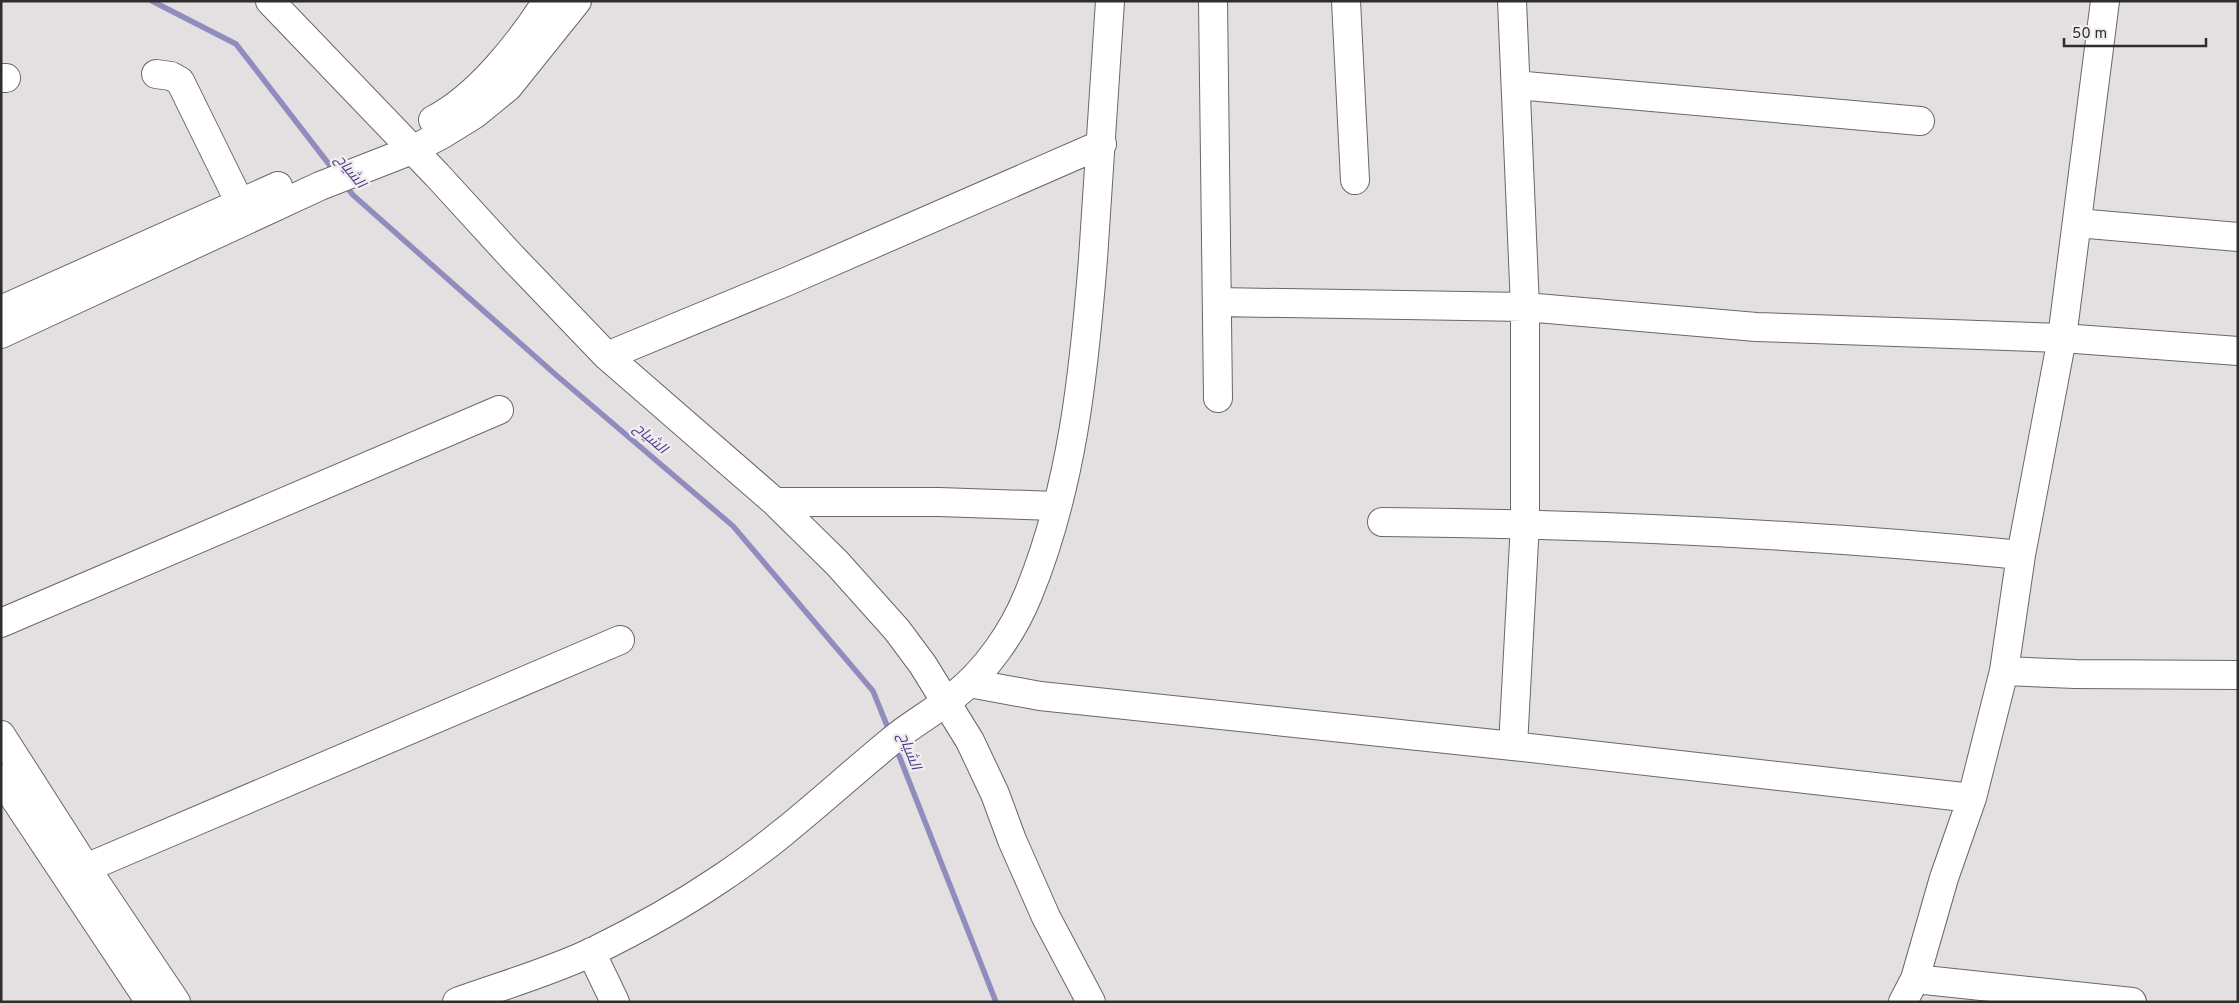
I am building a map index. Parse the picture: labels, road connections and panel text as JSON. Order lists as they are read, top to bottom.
{
  "water": ["الشياح"],
  "scale_bar": "50 m"
}
